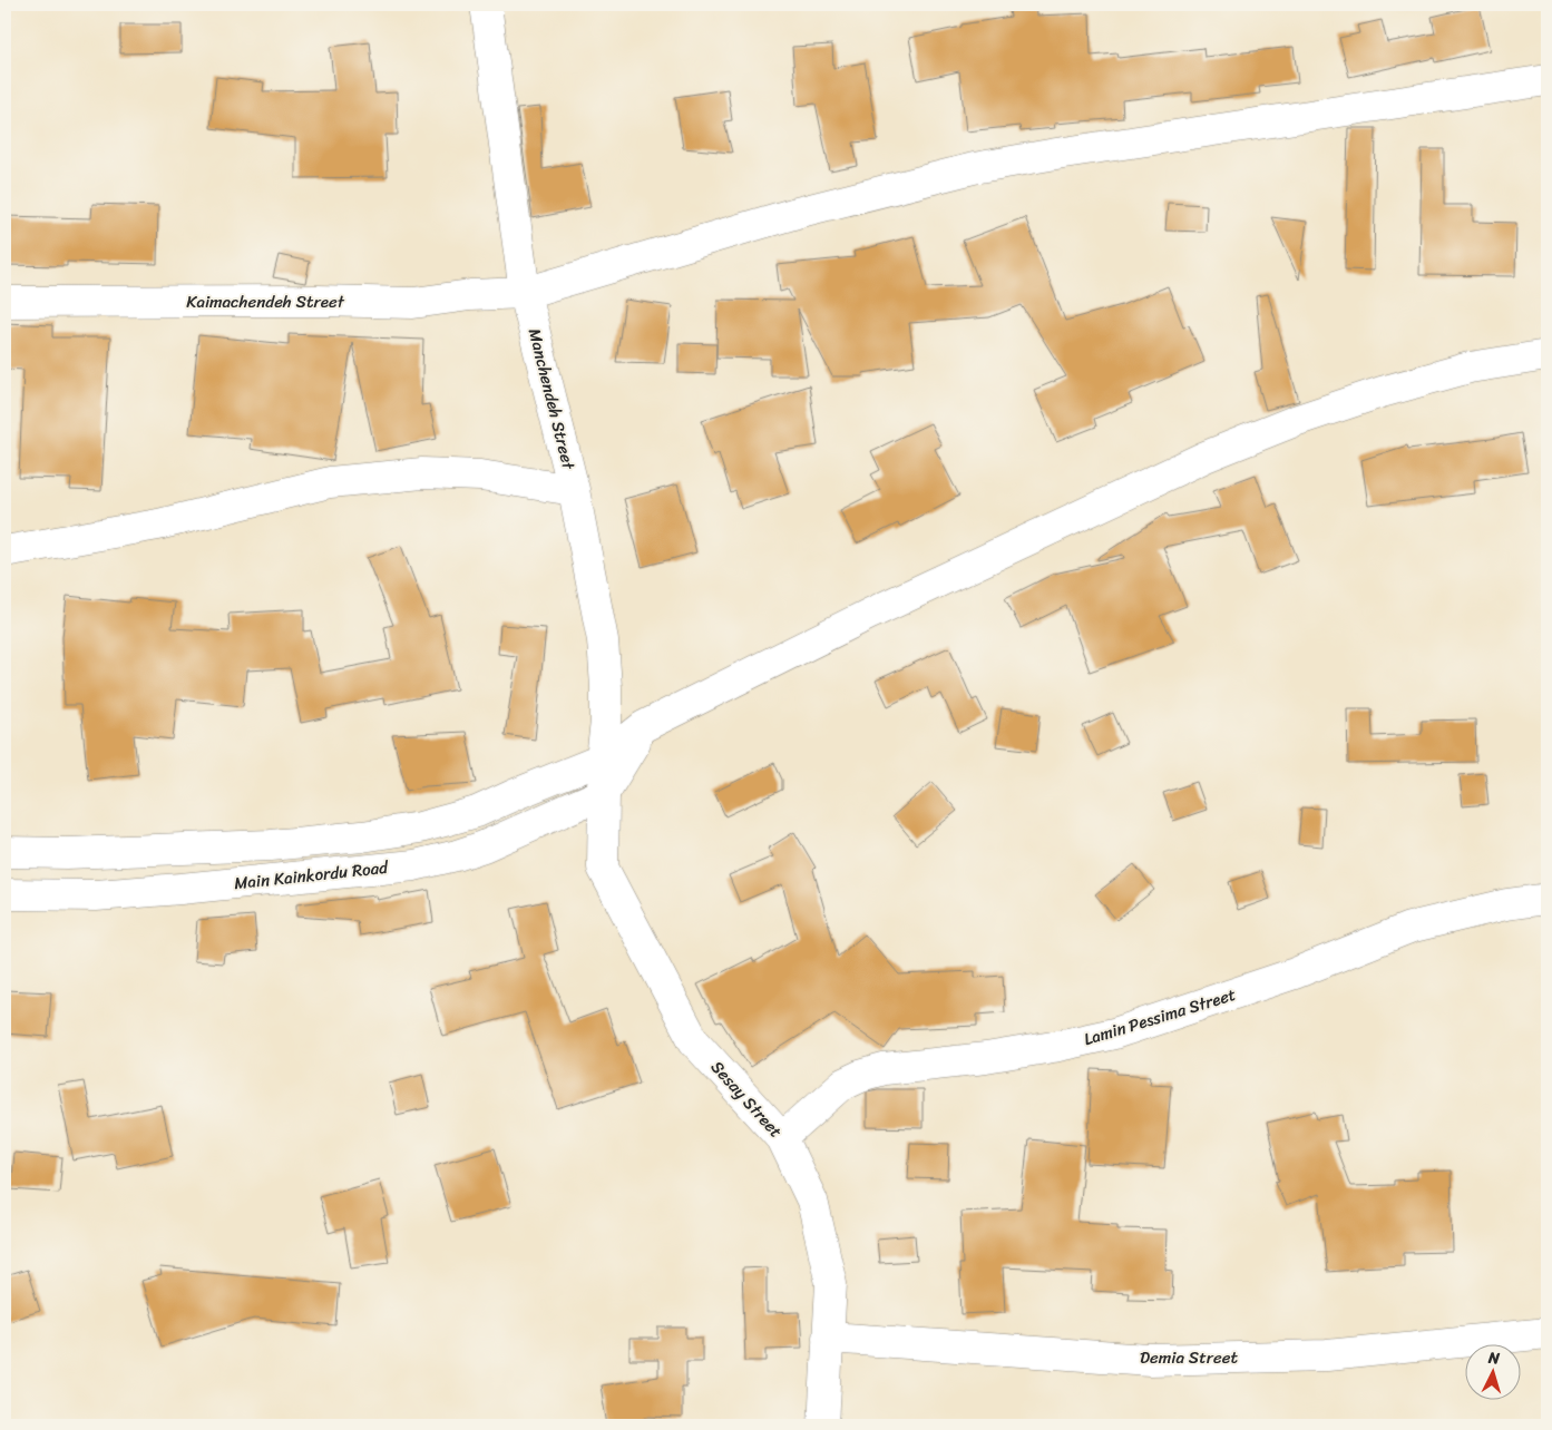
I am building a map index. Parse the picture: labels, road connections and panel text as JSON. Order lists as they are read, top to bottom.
{
  "streets": {
    "street": [
      "Kaimachendeh Street",
      "Manchendeh Street",
      "Main Kainkordu Road",
      "Lamin Pessima Street",
      "Sesay Street",
      "Demia Street"
    ]
  },
  "crossings": [
    ["Kaimachendeh Street", "Manchendeh Street"],
    ["Manchendeh Street", "Main Kainkordu Road"],
    ["Manchendeh Street", "Sesay Street"],
    ["Main Kainkordu Road", "Sesay Street"],
    ["Lamin Pessima Street", "Sesay Street"],
    ["Sesay Street", "Demia Street"]
  ],
  "north": "top"
}
